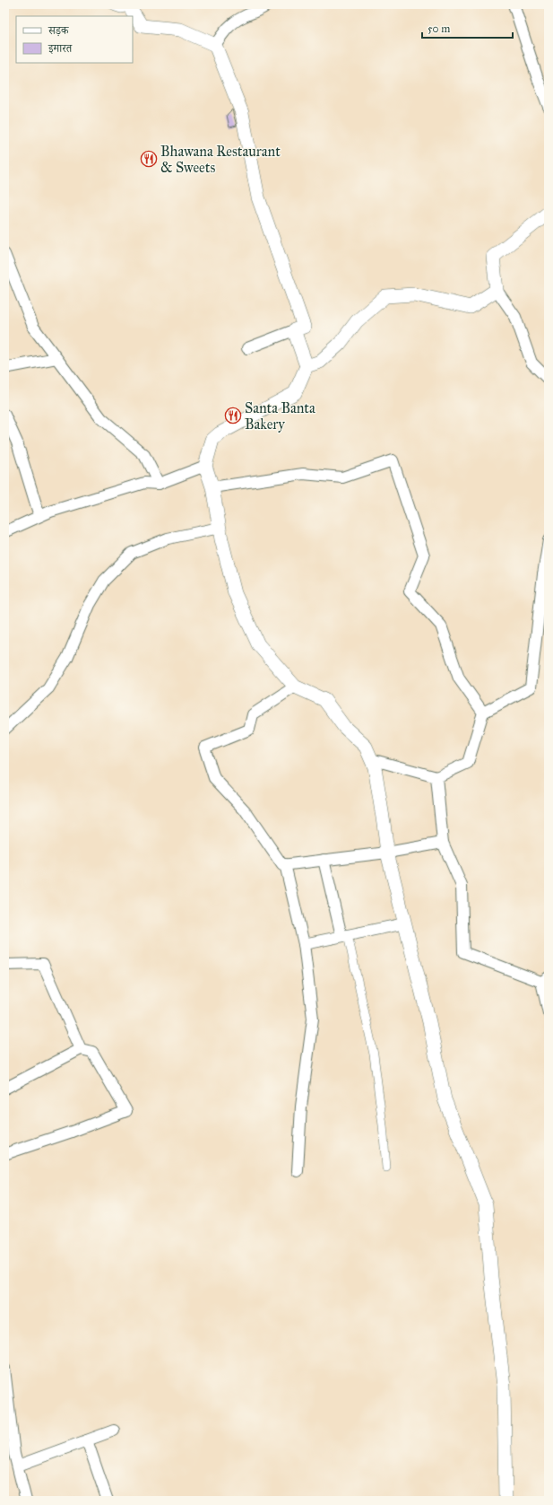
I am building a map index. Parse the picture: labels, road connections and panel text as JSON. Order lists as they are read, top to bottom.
{
  "places": {
    "restaurant": ["Bhawana Restaurant & Sweets", "Santa Banta Bakery"]
  },
  "legend": ["सड़क", "इमारत"],
  "scale_bar": "50 m"
}
